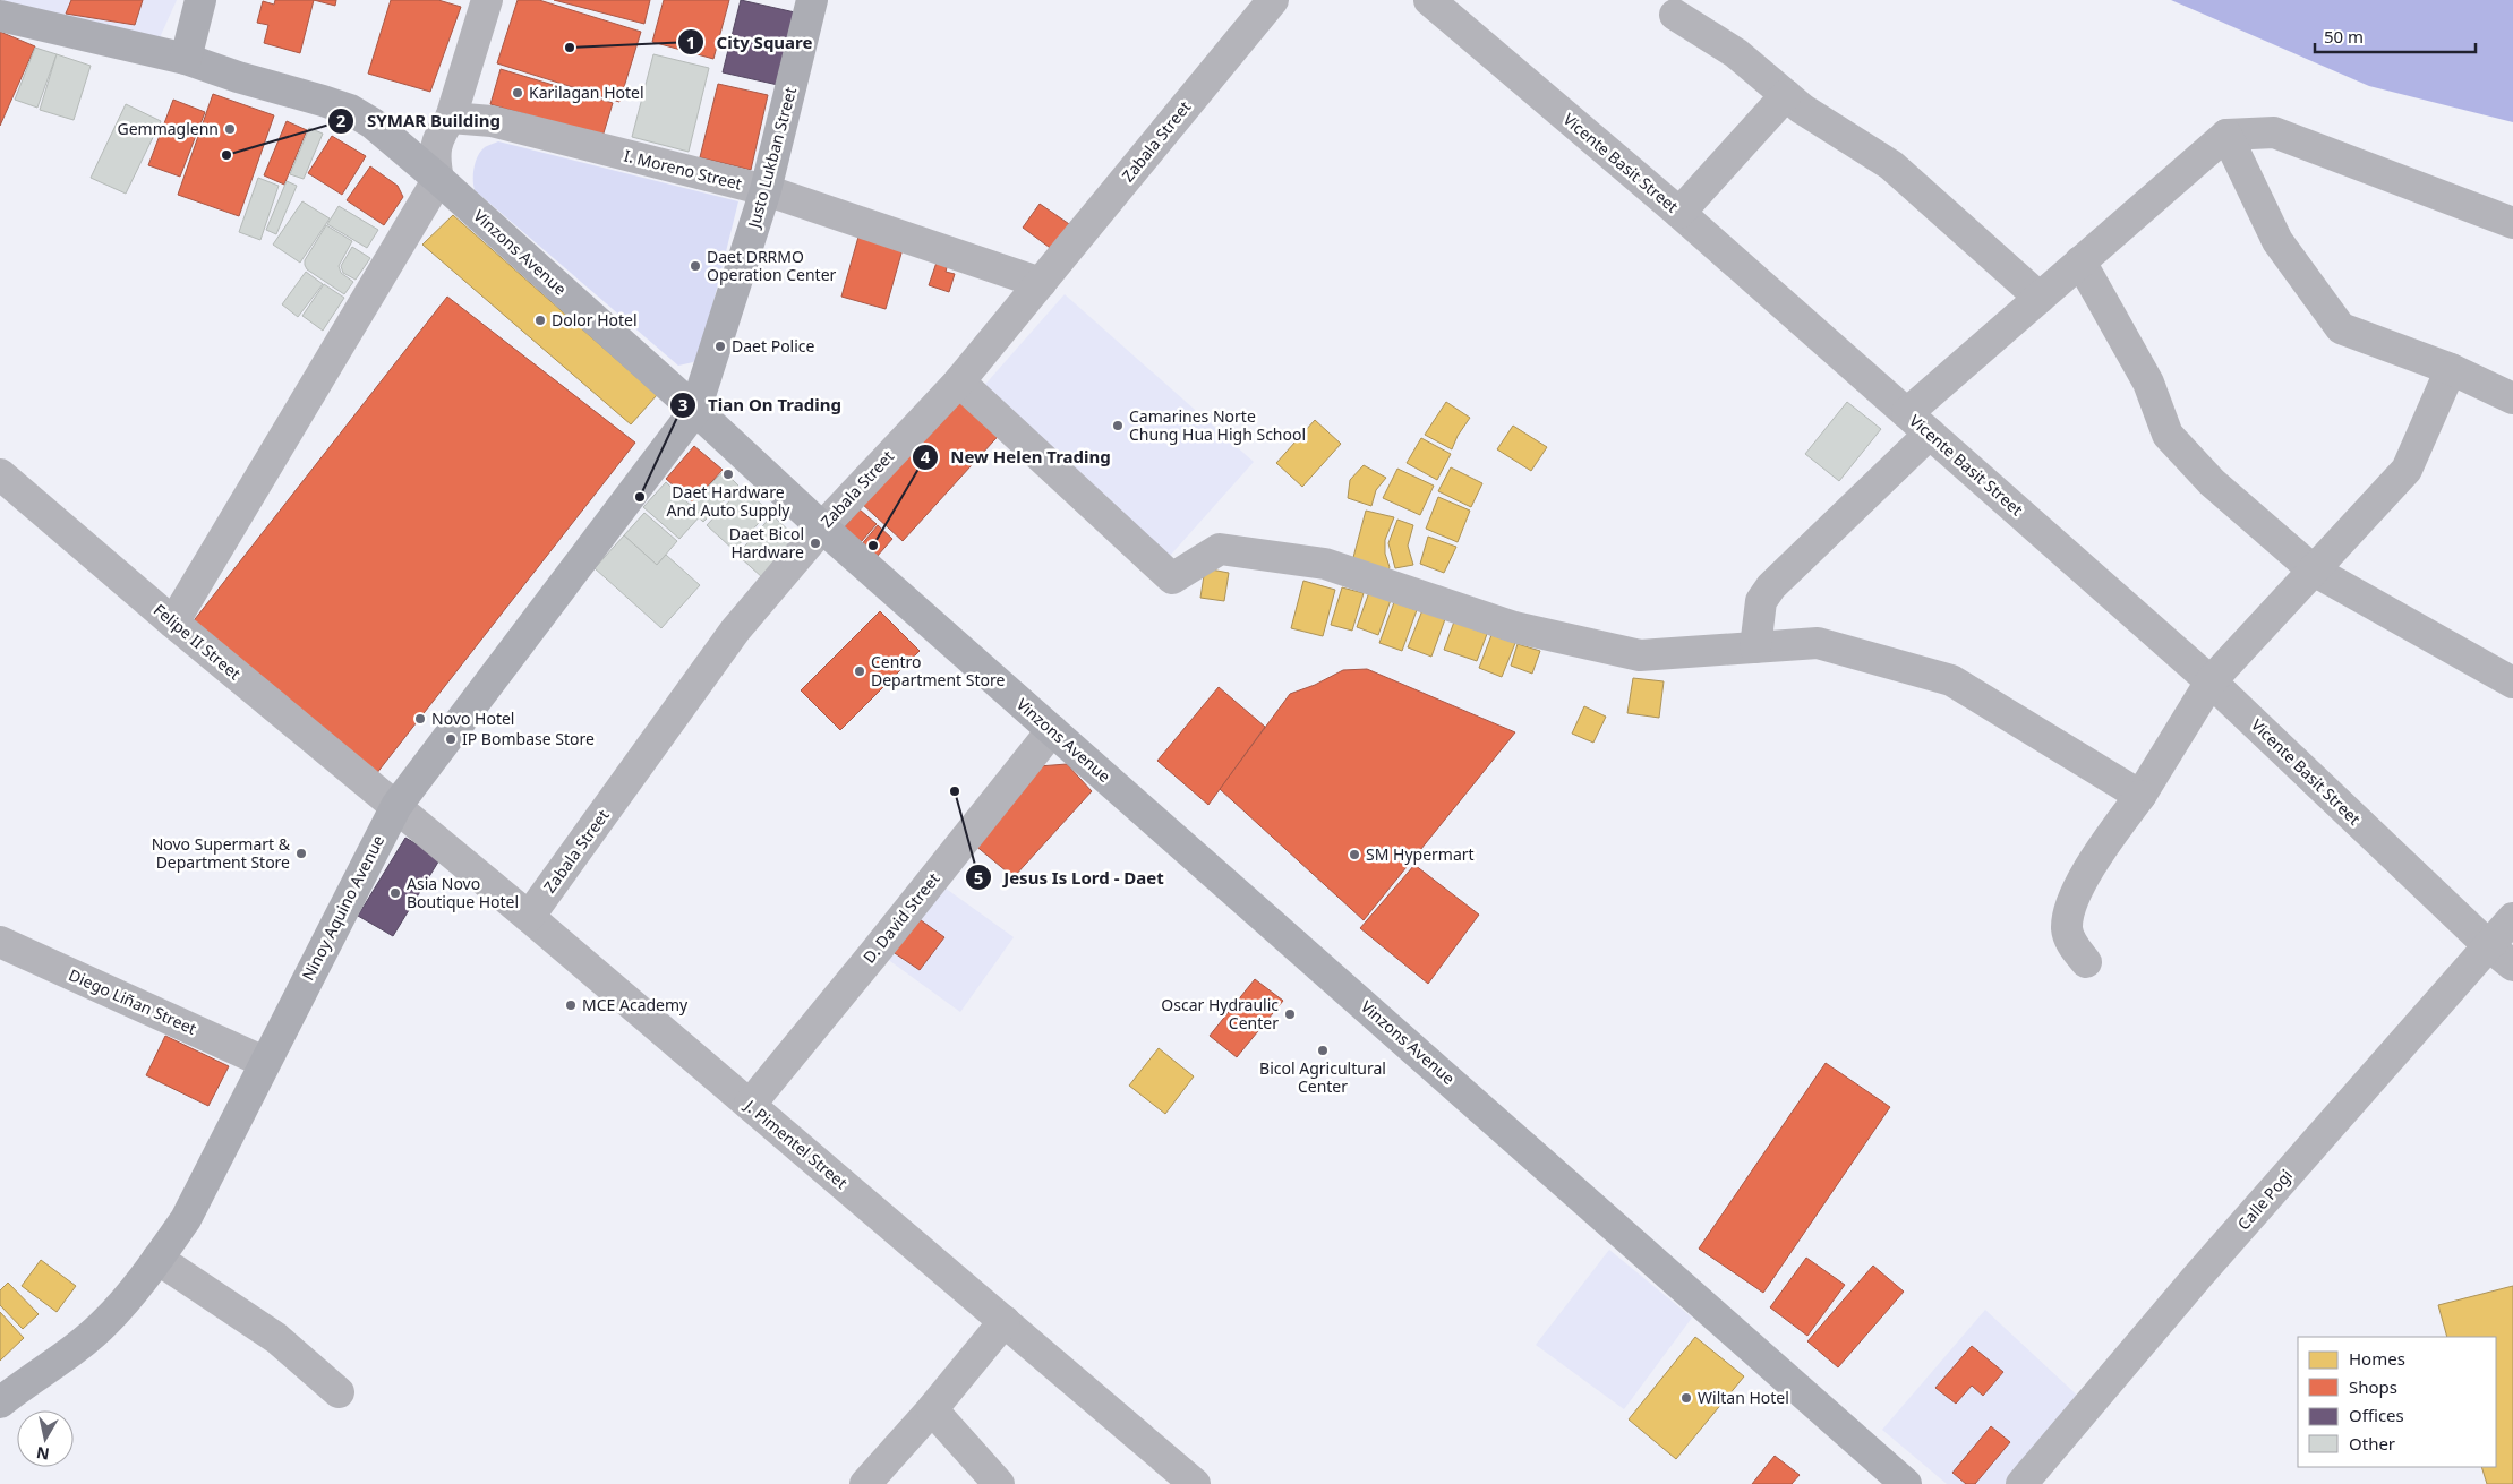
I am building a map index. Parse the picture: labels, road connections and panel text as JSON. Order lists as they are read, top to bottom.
{
  "streets": {
    "main road": ["Justo Lukban Street", "Vinzons Avenue", "Ninoy Aquino Avenue"],
    "street": [
      "Zabala Street",
      "Vicente Basit Street",
      "I. Moreno Street",
      "Felipe II Street",
      "D. David Street",
      "Diego Liñan Street",
      "J. Pimentel Street",
      "Calle Pogi"
    ]
  },
  "crossings": [
    ["Zabala Street", "I. Moreno Street"],
    ["Zabala Street", "Vinzons Avenue"],
    ["Zabala Street", "J. Pimentel Street"],
    ["Justo Lukban Street", "I. Moreno Street"],
    ["Justo Lukban Street", "Vinzons Avenue"],
    ["Justo Lukban Street", "Ninoy Aquino Avenue"],
    ["Vicente Basit Street", "Calle Pogi"],
    ["Vinzons Avenue", "Ninoy Aquino Avenue"],
    ["Vinzons Avenue", "D. David Street"],
    ["Felipe II Street", "Ninoy Aquino Avenue"],
    ["Felipe II Street", "J. Pimentel Street"],
    ["Ninoy Aquino Avenue", "Diego Liñan Street"],
    ["Ninoy Aquino Avenue", "J. Pimentel Street"],
    ["D. David Street", "J. Pimentel Street"]
  ],
  "places": [
    "City Square",
    "Karilagan Hotel",
    "Gemmaglenn",
    "SYMAR Building",
    "Daet DRRMO Operation Center",
    "Dolor Hotel",
    "Daet Police",
    "Camarines Norte Chung Hua High School",
    "Daet Hardware And Auto Supply",
    "Tian On Trading",
    "Daet Bicol Hardware",
    "New Helen Trading",
    "Centro Department Store",
    "Novo Hotel",
    "IP Bombase Store",
    "Jesus Is Lord - Daet",
    "Novo Supermart & Department Store",
    "SM Hypermart",
    "Asia Novo Boutique Hotel",
    "MCE Academy",
    "Oscar Hydraulic Center",
    "Bicol Agricultural Center",
    "Wiltan Hotel"
  ],
  "legend": [
    "Homes",
    "Shops",
    "Offices",
    "Other"
  ],
  "scale_bar": "50 m",
  "north": "bottom"
}
